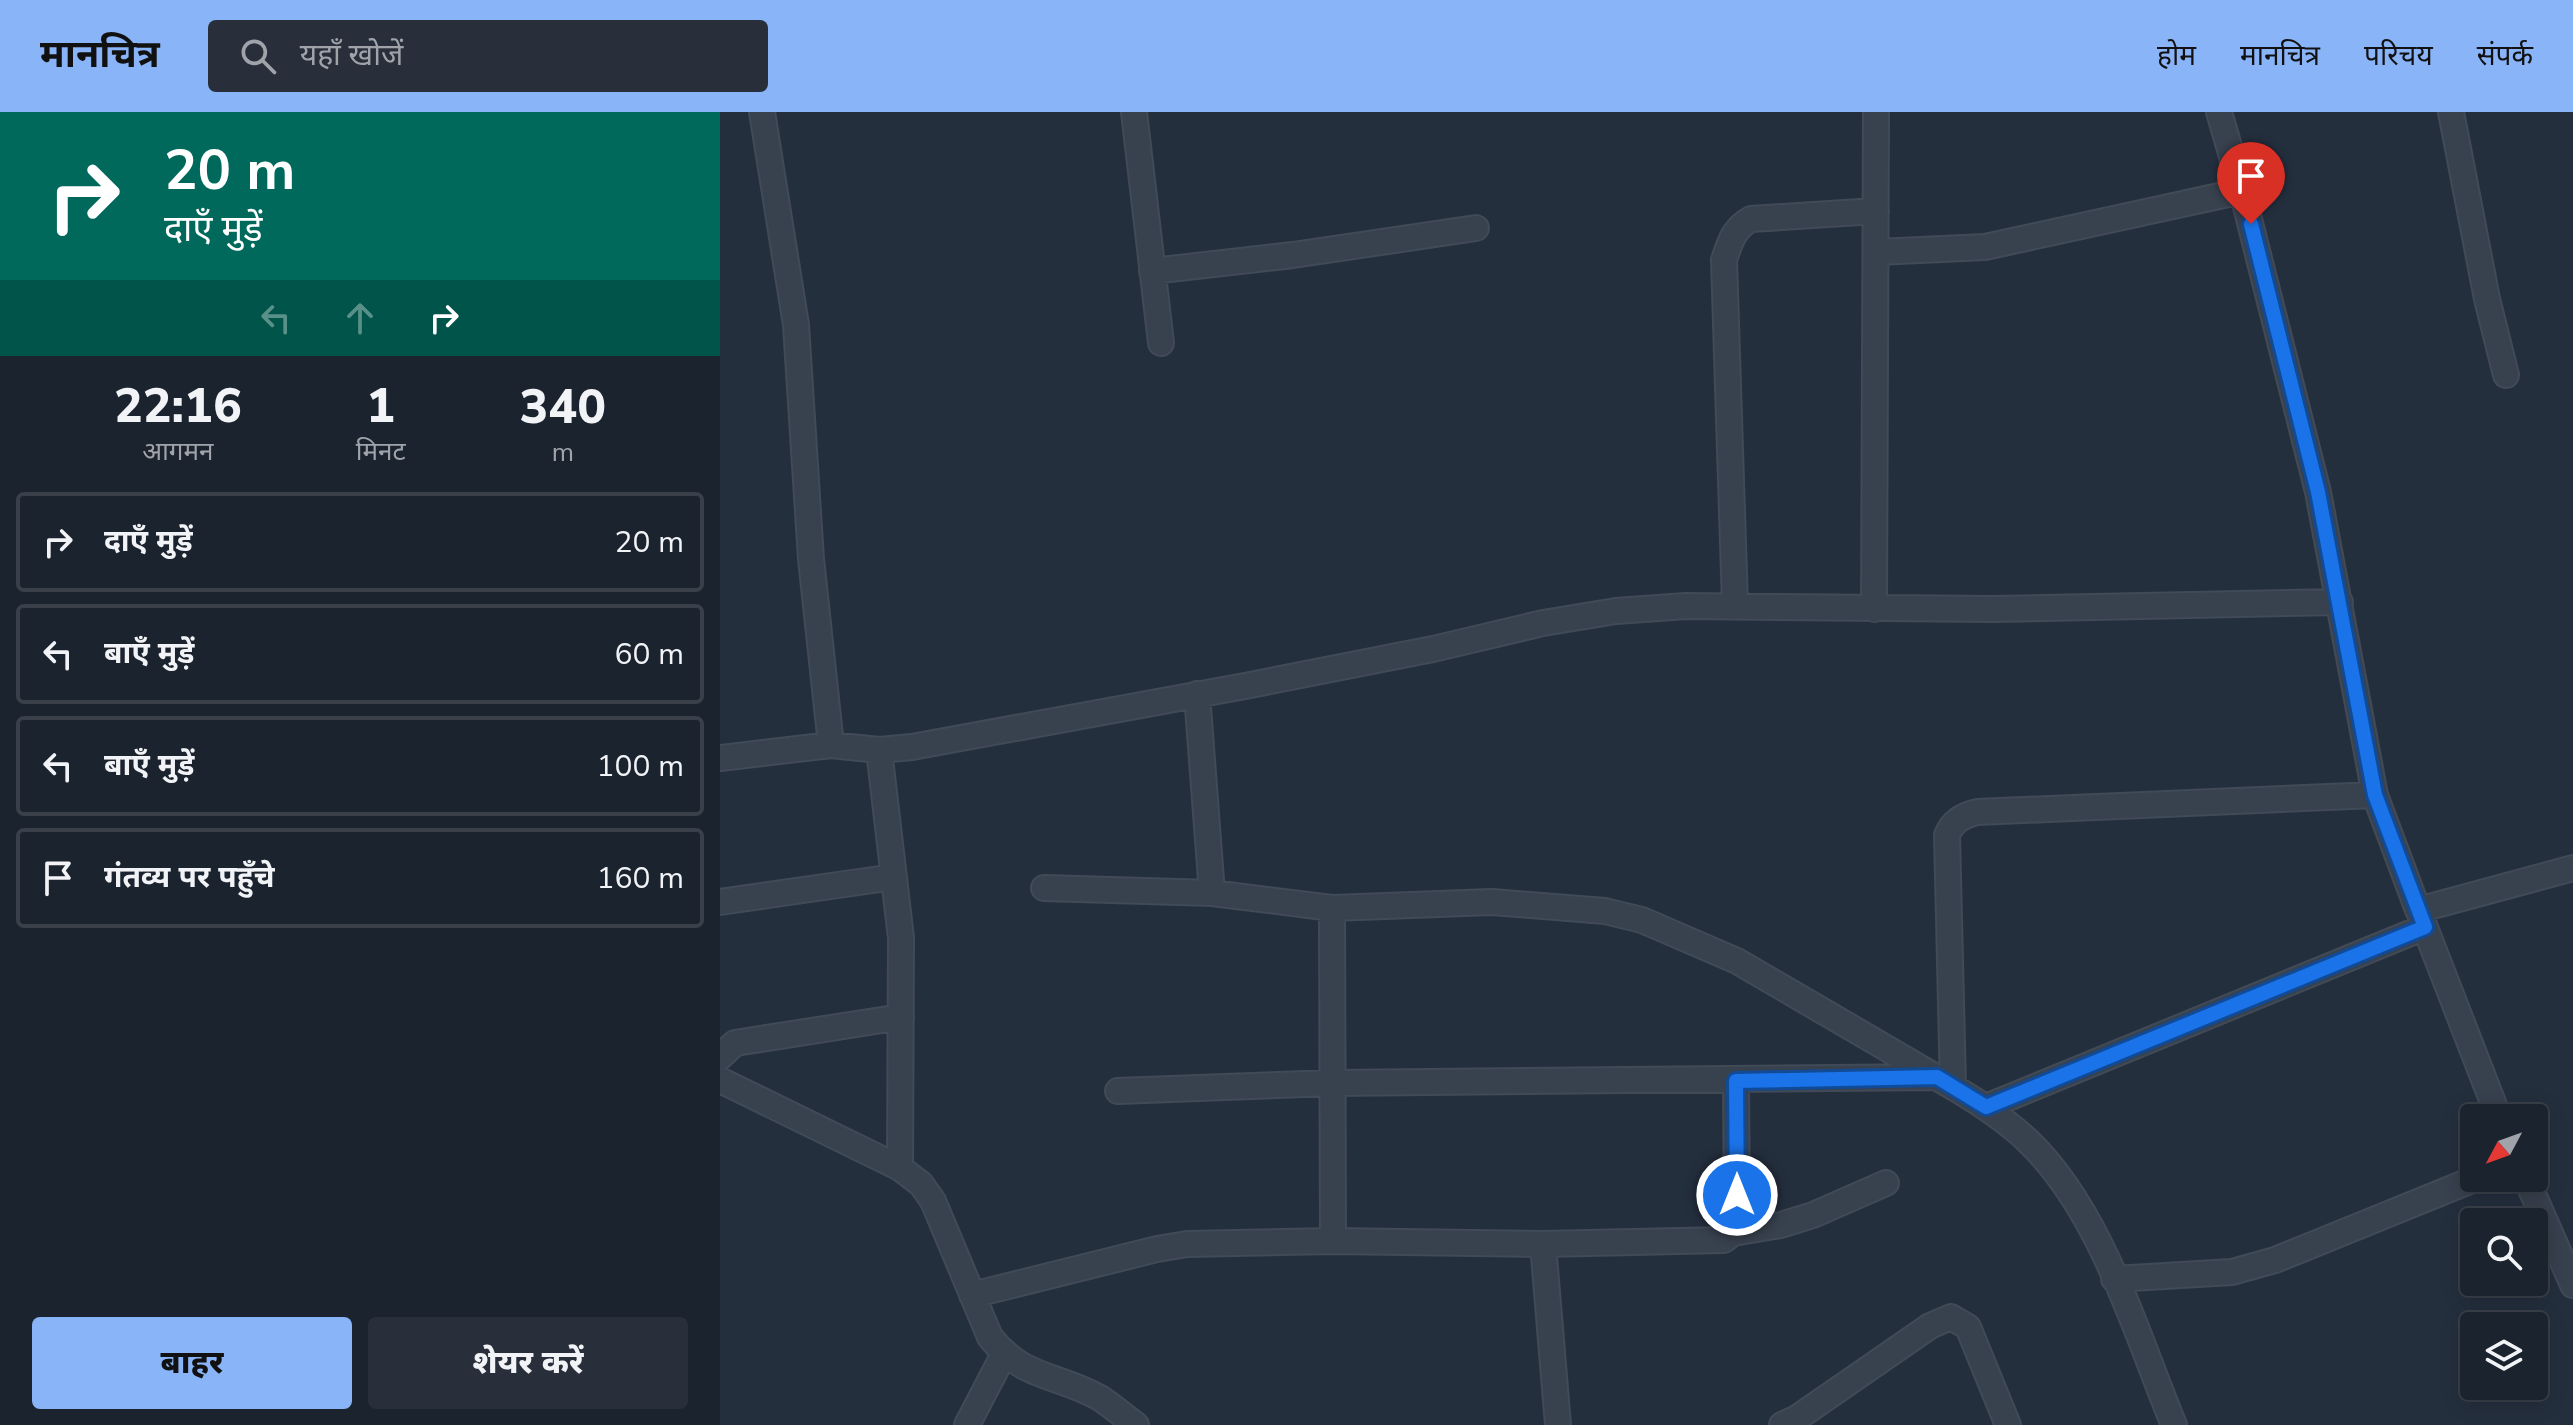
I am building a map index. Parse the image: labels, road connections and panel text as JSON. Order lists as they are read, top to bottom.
{
  "north": "bottom left",
  "page": {
    "header": "मानचित्र",
    "search": "यहाँ खोजें",
    "nav": [
      "होम",
      "मानचित्र",
      "परिचय",
      "संपर्क"
    ],
    "turn": ["20 m", "दाएँ मुड़ें"],
    "eta": [
      "22:16",
      "आगमन",
      "1",
      "मिनट",
      "340",
      "m"
    ],
    "list": [
      {
        "name": "दाएँ मुड़ें",
        "value": "20 m"
      },
      {
        "name": "बाएँ मुड़ें",
        "value": "60 m"
      },
      {
        "name": "बाएँ मुड़ें",
        "value": "100 m"
      },
      {
        "name": "गंतव्य पर पहुँचे",
        "value": "160 m"
      }
    ],
    "buttons": ["बाहर", "शेयर करें"]
  }
}
